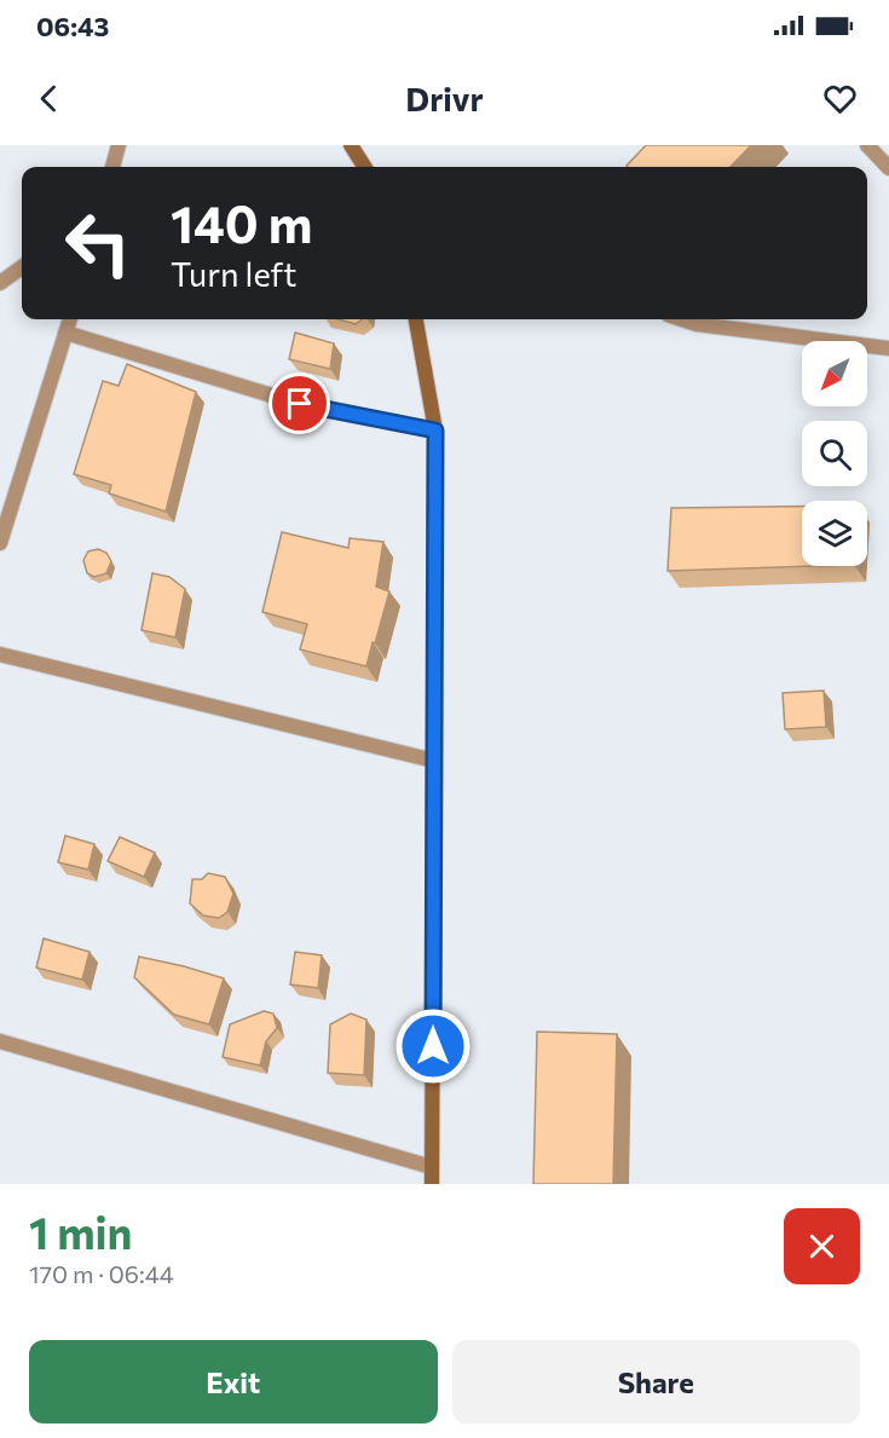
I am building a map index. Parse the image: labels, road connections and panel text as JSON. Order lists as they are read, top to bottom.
{
  "north": "bottom left",
  "page": {
    "status": "06:43",
    "header": "Drivr",
    "turn": ["140 m", "Turn left"],
    "heading": ["1 min", "170 m · 06:44"],
    "buttons": ["Exit", "Share"]
  }
}
